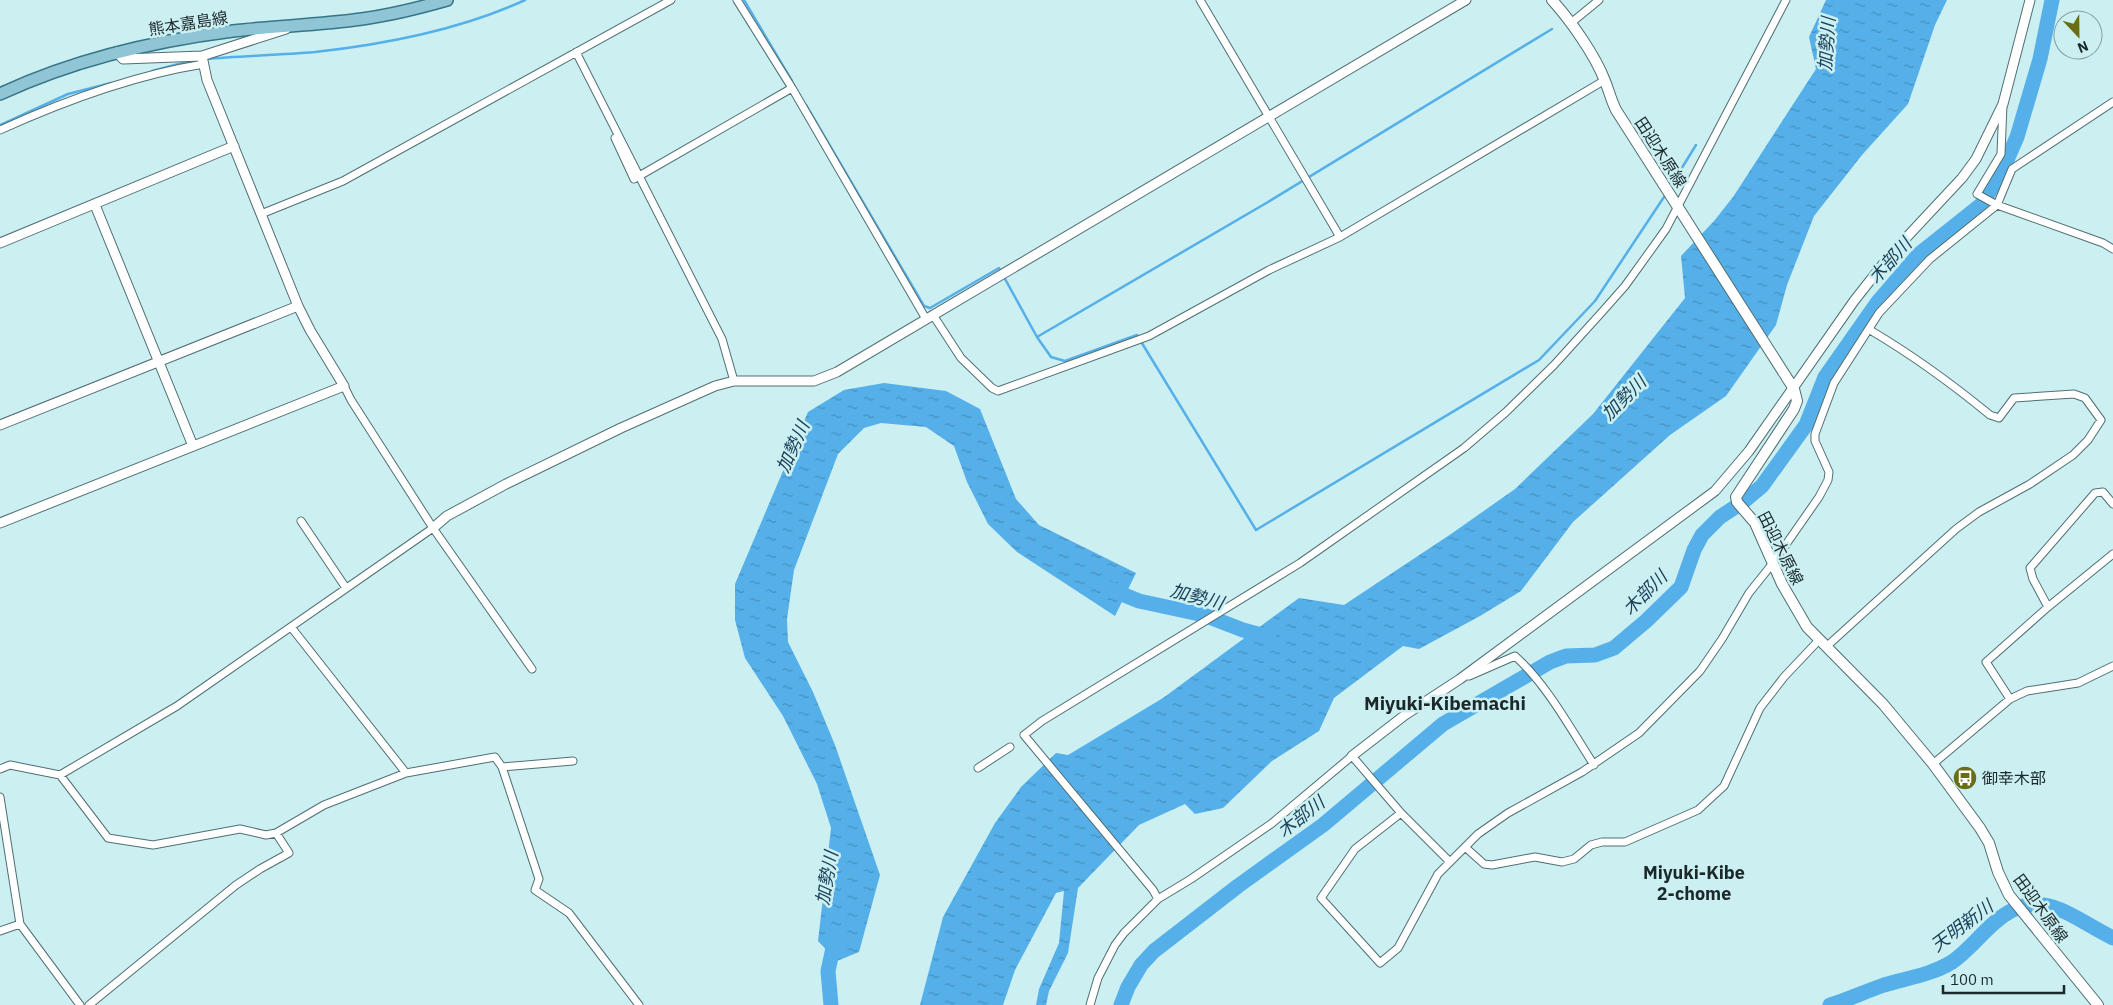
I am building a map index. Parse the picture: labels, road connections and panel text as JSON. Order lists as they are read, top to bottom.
{
  "streets": {
    "main road": ["熊本嘉島線", "田迎木原線"]
  },
  "districts": ["Miyuki-Kibemachi", "Miyuki-Kibe 2-chome"],
  "water": ["加勢川", "木部川", "天明新川"],
  "places": {
    "bus stop": ["御幸木部"]
  },
  "scale_bar": "100 m",
  "north": "bottom"
}
